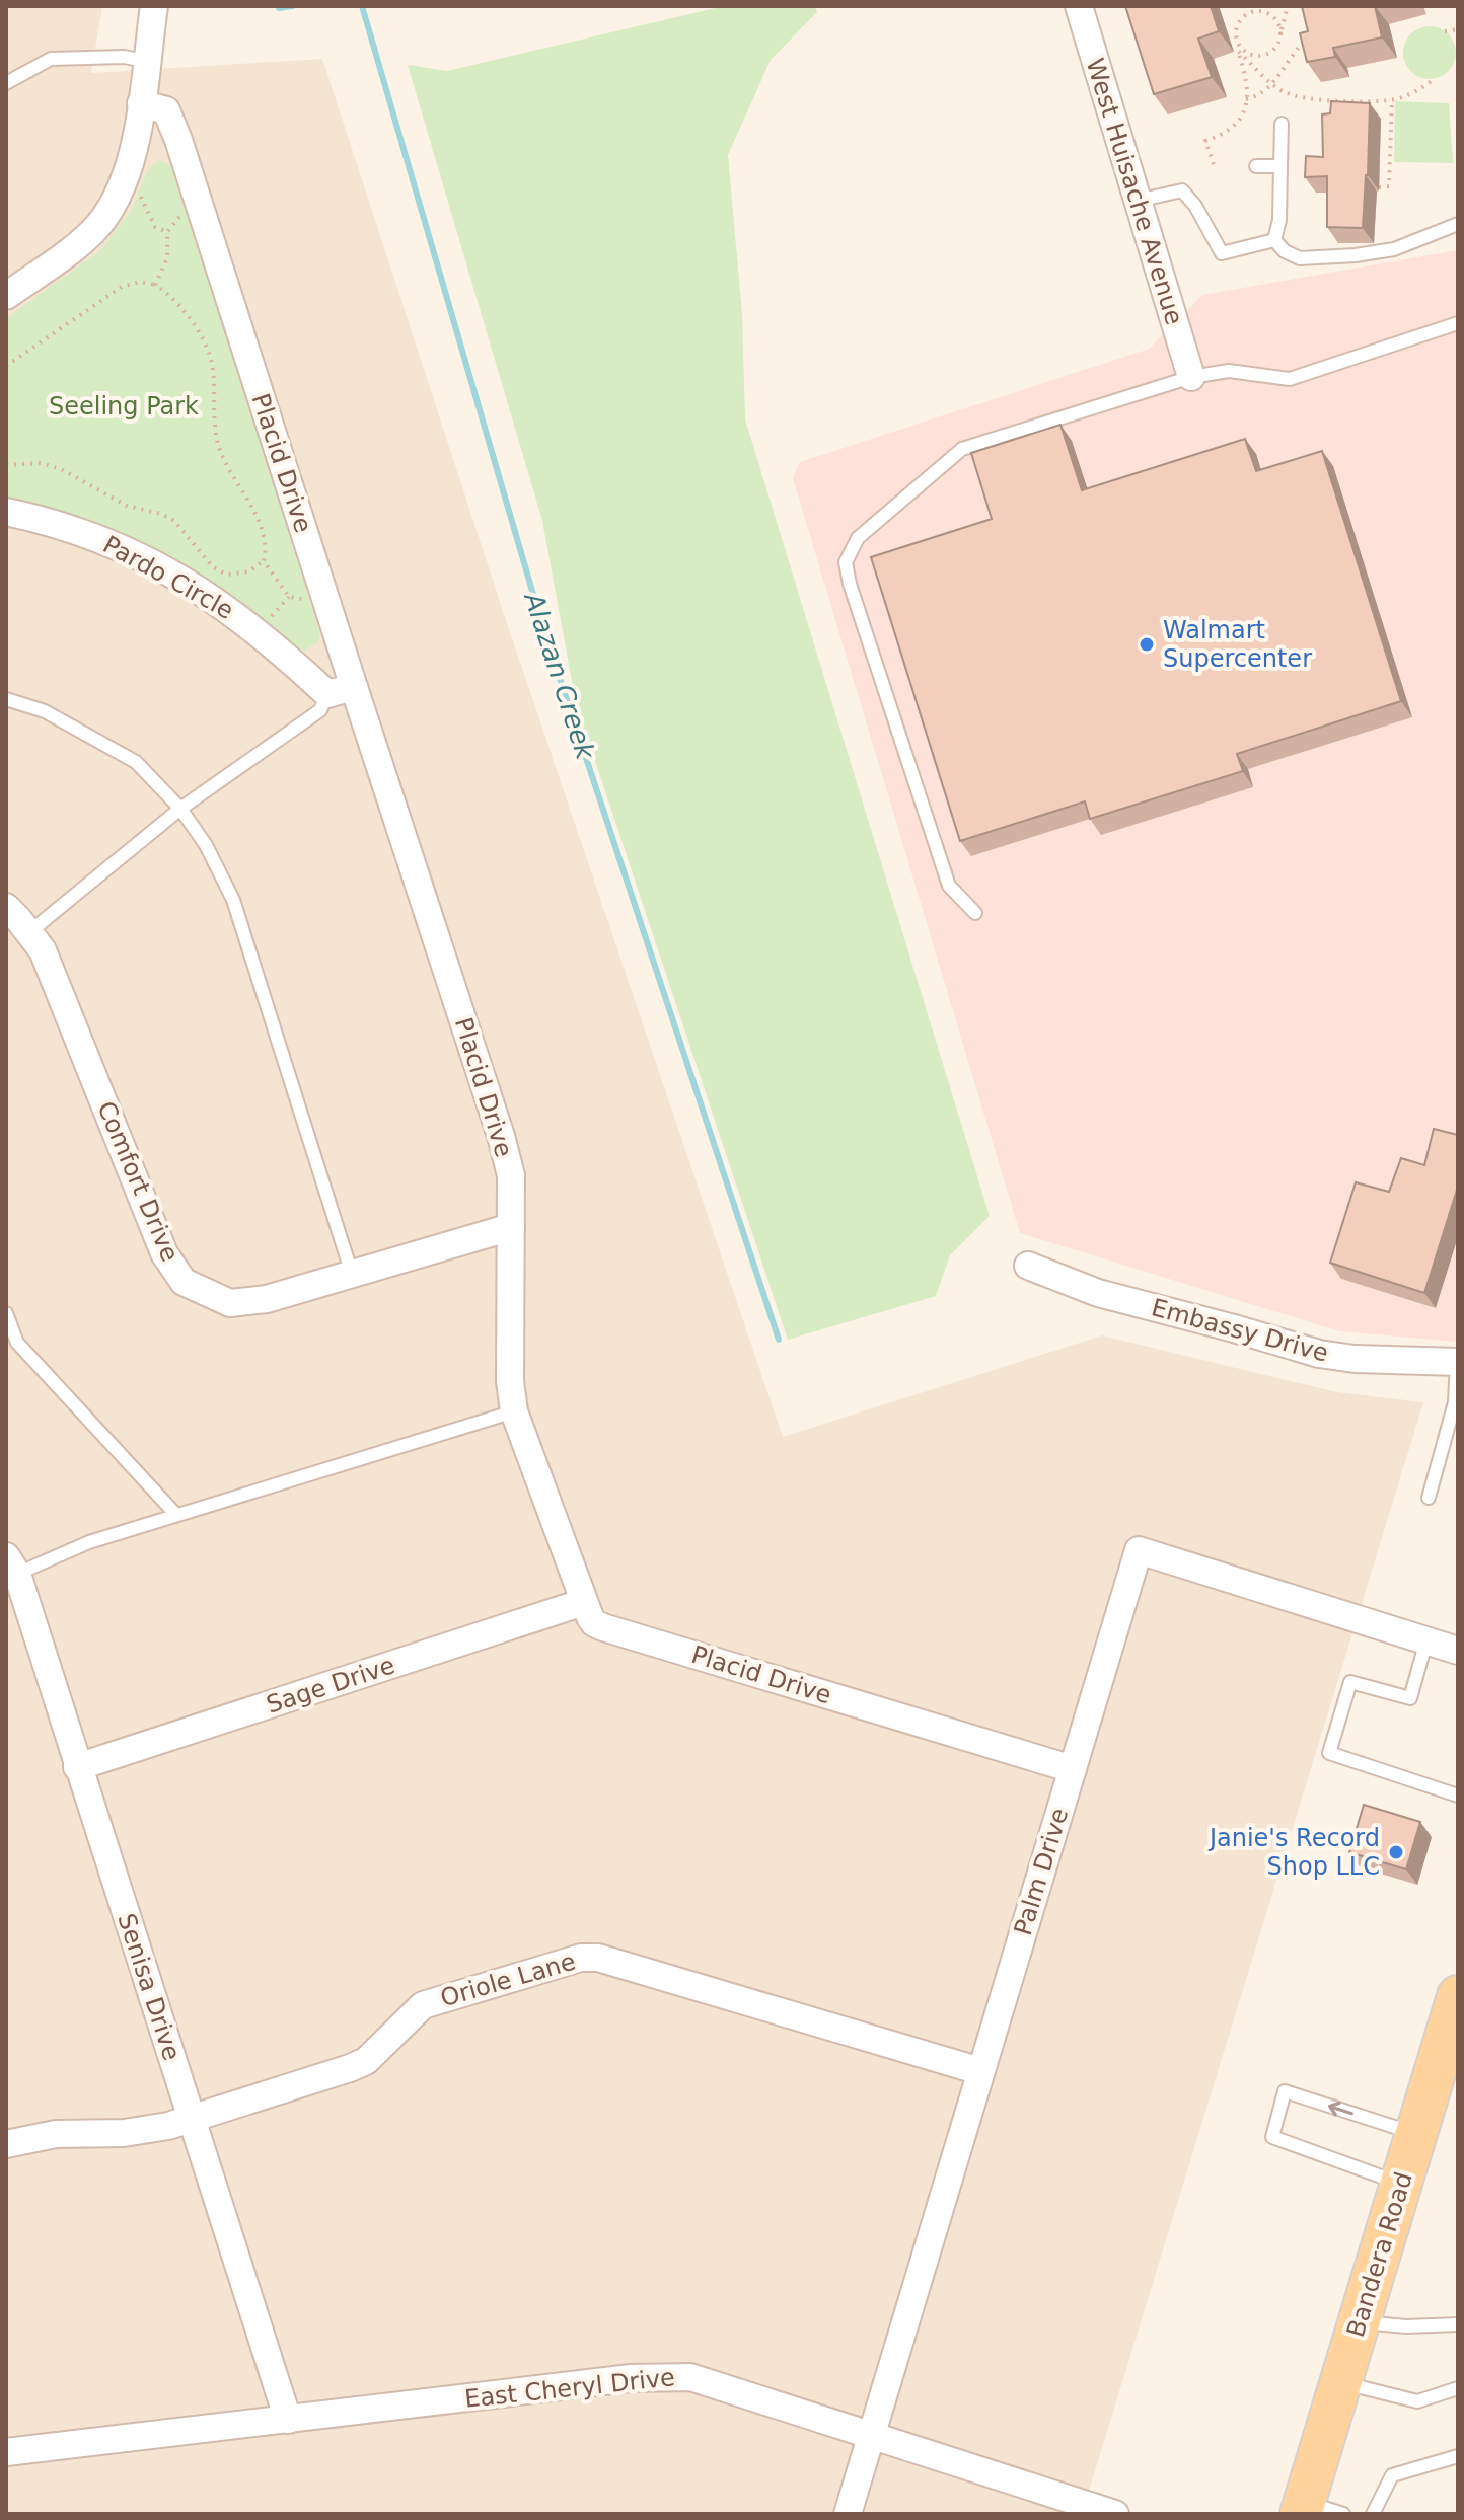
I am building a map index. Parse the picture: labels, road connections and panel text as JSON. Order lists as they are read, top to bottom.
{
  "streets": {
    "main road": ["Bandera Road"],
    "street": [
      "West Huisache Avenue",
      "Placid Drive",
      "Pardo Circle",
      "Comfort Drive",
      "Embassy Drive",
      "Sage Drive",
      "Palm Drive",
      "Oriole Lane",
      "Senisa Drive",
      "East Cheryl Drive"
    ]
  },
  "crossings": [
    ["Placid Drive", "Comfort Drive"],
    ["Placid Drive", "Sage Drive"],
    ["Placid Drive", "Palm Drive"],
    ["Sage Drive", "Senisa Drive"],
    ["Palm Drive", "Oriole Lane"],
    ["Palm Drive", "East Cheryl Drive"],
    ["Oriole Lane", "Senisa Drive"],
    ["Senisa Drive", "East Cheryl Drive"]
  ],
  "water": ["Alazan Creek"],
  "parks": ["Seeling Park"],
  "places": ["Walmart Supercenter", "Janie's Record Shop LLC"]
}
